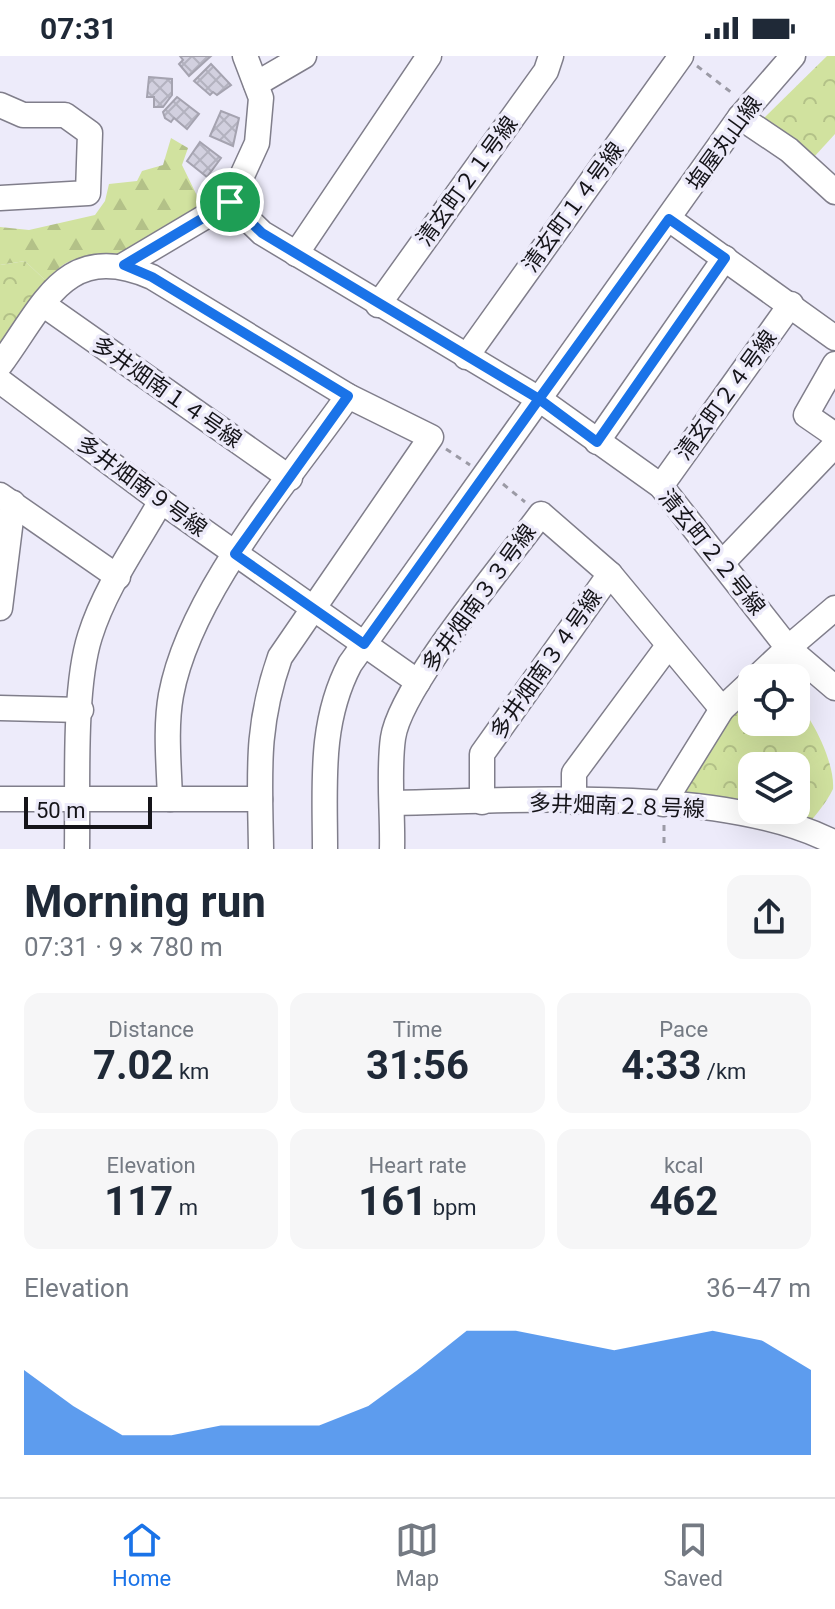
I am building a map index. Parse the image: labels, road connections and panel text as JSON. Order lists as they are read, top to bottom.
{
  "streets": {
    "street": [
      "塩屋丸山線",
      "清玄町２１号線",
      "清玄町１４号線",
      "多井畑南１４号線",
      "清玄町２４号線",
      "多井畑南９号線",
      "清玄町２２号線",
      "多井畑南３３号線",
      "多井畑南３４号線",
      "多井畑南２８号線"
    ]
  },
  "crossings": [
    ["塩屋丸山線", "多井畑南９号線"],
    ["塩屋丸山線", "清玄町２２号線"],
    ["清玄町２１号線", "清玄町２２号線"],
    ["清玄町１４号線", "清玄町２２号線"],
    ["清玄町２４号線", "清玄町２２号線"],
    ["多井畑南９号線", "多井畑南３３号線"],
    ["多井畑南３３号線", "多井畑南３４号線"],
    ["多井畑南３３号線", "多井畑南２８号線"],
    ["多井畑南３４号線", "多井畑南２８号線"]
  ],
  "scale_bar": "50 m",
  "page": {
    "status": "07:31",
    "scale": "50 m",
    "heading": ["Morning run", "07:31 · 9 × 780 m"],
    "stats": [
      ["Distance", "7.02 km"],
      ["Time", "31:56"],
      ["Pace", "4:33 /km"],
      ["Elevation", "117 m"],
      ["Heart rate", "161 bpm"],
      ["kcal", "462"]
    ],
    "chart": ["Elevation", "36–47 m"],
    "tabs": ["Home", "Map", "Saved"]
  }
}
